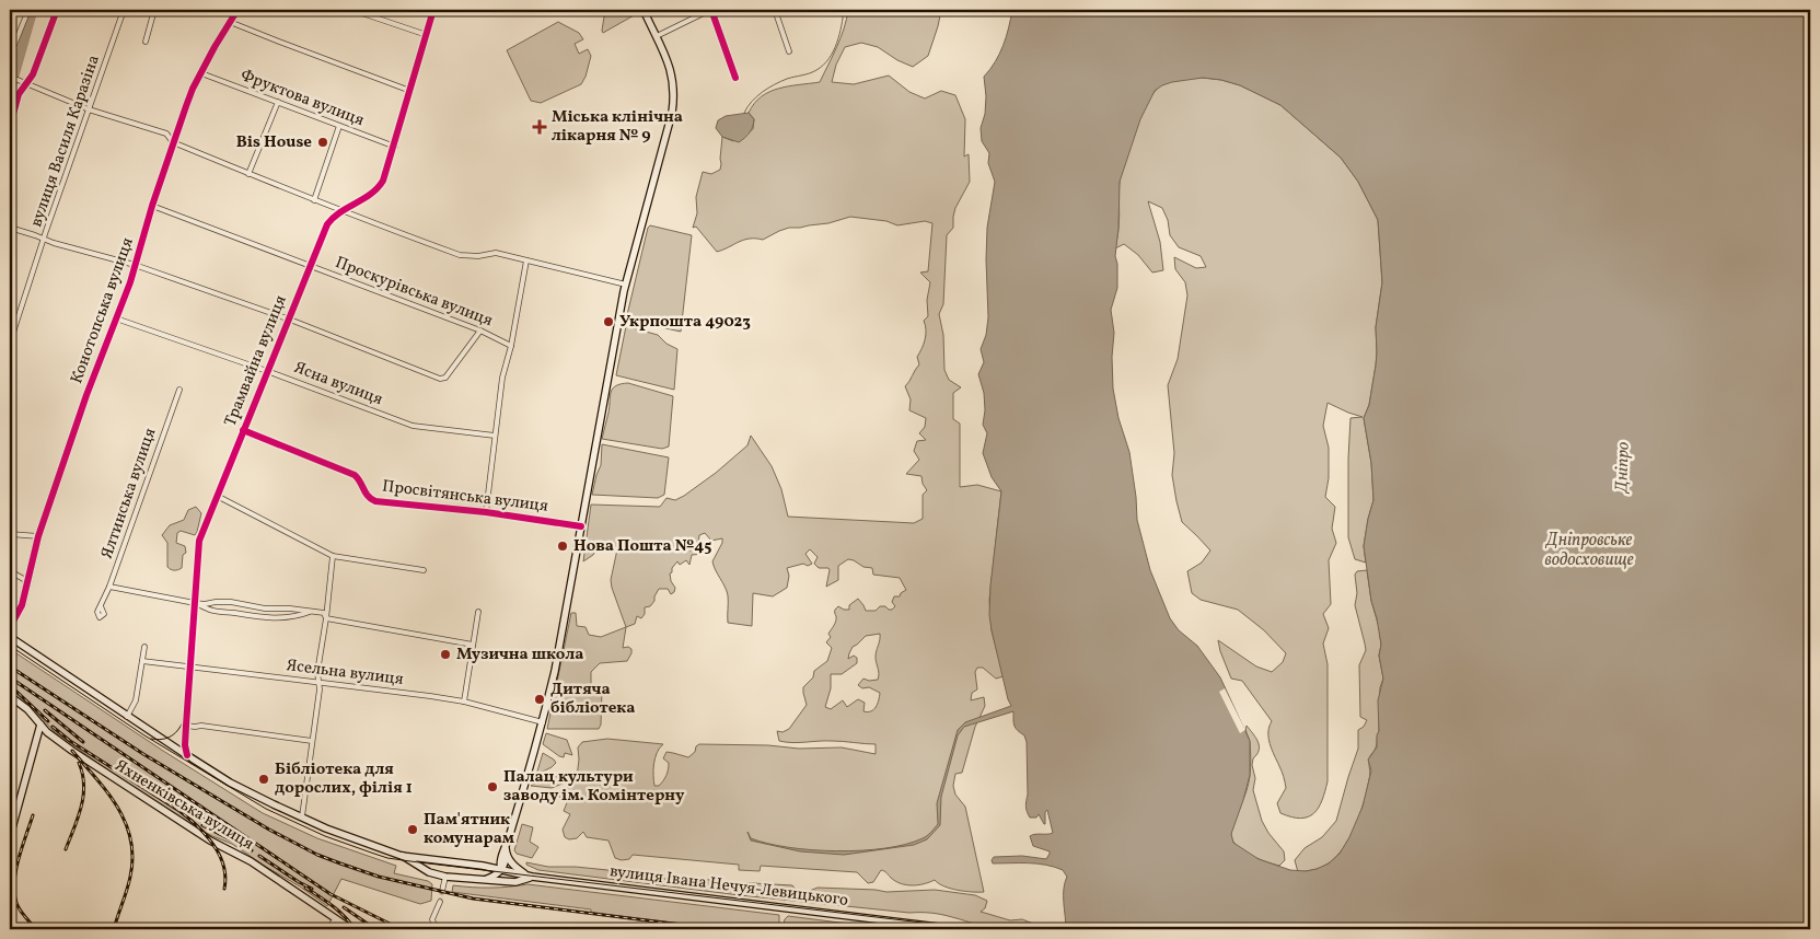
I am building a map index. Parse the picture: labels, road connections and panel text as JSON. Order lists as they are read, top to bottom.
{
  "streets": {
    "main road": ["Конотопська вулиця", "Яхненківська вулиця", "вулиця Івана Нечуя-Левицького"],
    "street": [
      "Фруктова вулиця",
      "вулиця Василя Каразіна",
      "Проскурівська вулиця",
      "Трамвайна вулиця",
      "Ясна вулиця",
      "Ялтинська вулиця",
      "Просвітянська вулиця",
      "Ясельна вулиця"
    ]
  },
  "crossings": [
    ["Фруктова вулиця", "Конотопська вулиця"],
    ["Фруктова вулиця", "Трамвайна вулиця"],
    ["Проскурівська вулиця", "Конотопська вулиця"],
    ["Проскурівська вулиця", "Трамвайна вулиця"],
    ["Конотопська вулиця", "Ясна вулиця"],
    ["Трамвайна вулиця", "Ясна вулиця"],
    ["Трамвайна вулиця", "Просвітянська вулиця"],
    ["Трамвайна вулиця", "Ясельна вулиця"],
    ["Трамвайна вулиця", "вулиця Івана Нечуя-Левицького"]
  ],
  "water": ["Дніпро", "Дніпровське водосховище"],
  "places": {
    "health": ["Міська клінічна лікарня № 9"],
    "other": [
      "Bis House",
      "Укрпошта 49023",
      "Нова Пошта №45",
      "Музична школа",
      "Дитяча бібліотека",
      "Бiблiотека для дорослих, фiлiя 1",
      "Палац культури заводу ім. Комінтерну",
      "Пам'ятник комунарам"
    ]
  }
}
